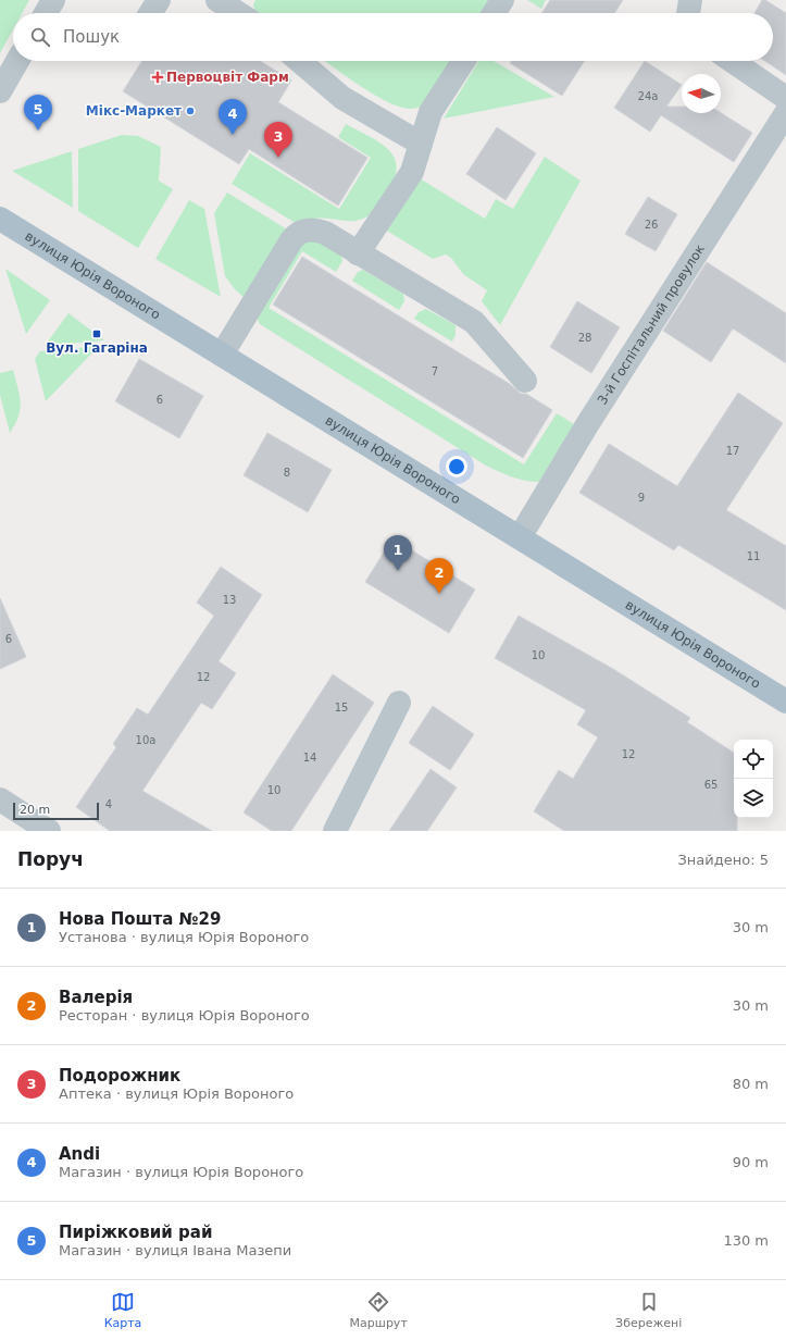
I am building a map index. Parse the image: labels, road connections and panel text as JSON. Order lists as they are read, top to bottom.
{
  "streets": {
    "main road": ["вулиця Юрія Вороного"],
    "street": ["3-й Госпітальний провулок"]
  },
  "crossings": [
    ["вулиця Юрія Вороного", "3-й Госпітальний провулок"]
  ],
  "places": {
    "health": ["Первоцвіт Фарм"],
    "other": ["Мікс-Маркет"],
    "transit": ["Вул. Гагаріна"]
  },
  "house_numbers": [
    "24а",
    "26",
    "28",
    "7",
    "6",
    "17",
    "8",
    "9",
    "11",
    "13",
    "6",
    "10",
    "12",
    "15",
    "10а",
    "12",
    "14",
    "65",
    "10",
    "4"
  ],
  "scale_bar": "20 m",
  "north": "left",
  "page": {
    "search": "Пошук",
    "pins": [
      "5",
      "4",
      "3",
      "1",
      "2"
    ],
    "scale": "20 m",
    "heading": ["Поруч", "Знайдено: 5"],
    "list": [
      {
        "mark": "1",
        "name": "Нова Пошта №29",
        "note": "Установа · вулиця Юрія Вороного",
        "value": "30 m"
      },
      {
        "mark": "2",
        "name": "Валерія",
        "note": "Ресторан · вулиця Юрія Вороного",
        "value": "30 m"
      },
      {
        "mark": "3",
        "name": "Подорожник",
        "note": "Аптека · вулиця Юрія Вороного",
        "value": "80 m"
      },
      {
        "mark": "4",
        "name": "Andi",
        "note": "Магазин · вулиця Юрія Вороного",
        "value": "90 m"
      },
      {
        "mark": "5",
        "name": "Пиріжковий рай",
        "note": "Магазин · вулиця Івана Мазепи",
        "value": "130 m"
      }
    ],
    "nav": ["Карта", "Маршрут", "Збережені"]
  }
}
